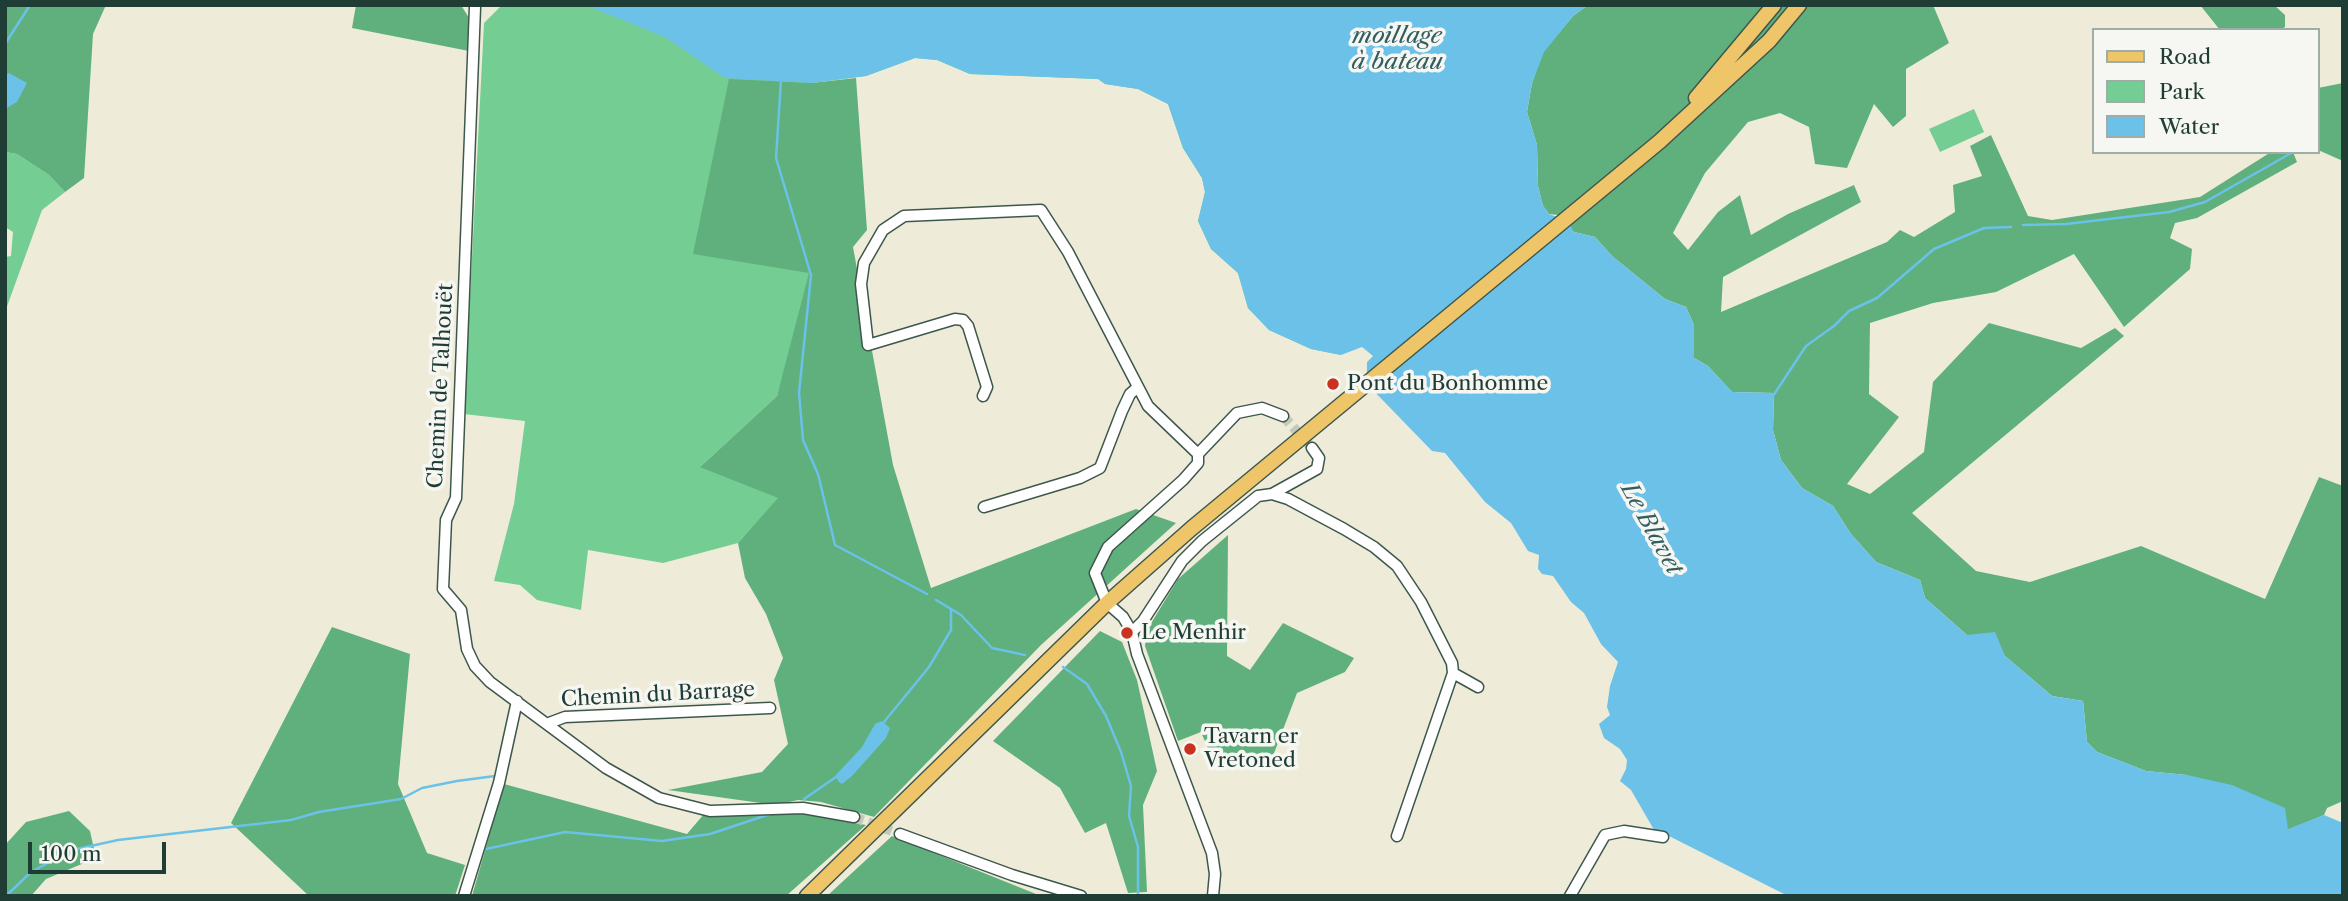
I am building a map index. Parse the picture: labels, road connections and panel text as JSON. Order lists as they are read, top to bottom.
{
  "streets": {
    "street": ["Chemin de Talhouët", "Chemin du Barrage"]
  },
  "crossings": [
    ["Chemin de Talhouët", "Chemin du Barrage"]
  ],
  "water": ["moillage à bateau", "Le Blavet"],
  "places": ["Pont du Bonhomme", "Le Menhir", "Tavarn er Vretoned"],
  "legend": ["Road", "Park", "Water"],
  "scale_bar": "100 m"
}
